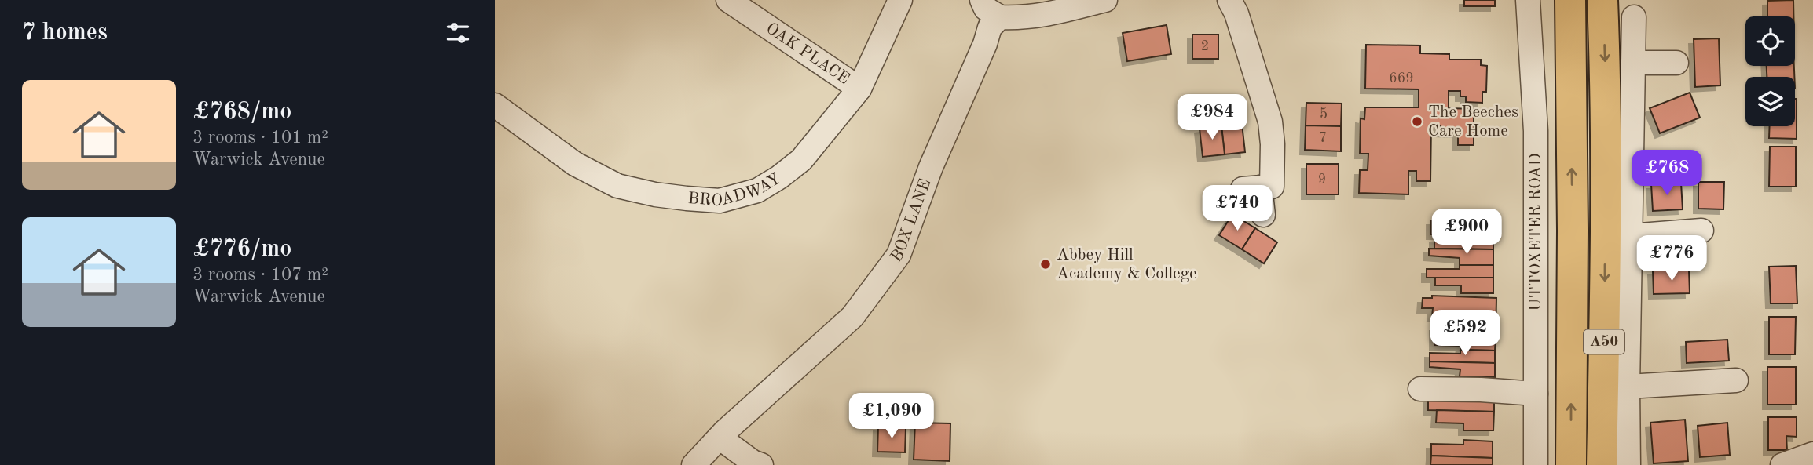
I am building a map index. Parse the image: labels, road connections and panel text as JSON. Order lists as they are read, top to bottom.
{
  "streets": {
    "highway": ["A50"],
    "street": [
      "OAK PLACE",
      "BROADWAY",
      "BOX LANE",
      "UTTOXETER ROAD"
    ]
  },
  "crossings": [
    ["OAK PLACE", "BROADWAY"]
  ],
  "places": ["The Beeches Care Home", "Abbey Hill Academy & College"],
  "house_numbers": [
    "2",
    "669",
    "5",
    "7",
    "9"
  ],
  "page": {
    "heading": "7 homes",
    "list": [
      {
        "name": "£768/mo",
        "note": "3 rooms · 101 m² · Warwick Avenue"
      },
      {
        "name": "£776/mo",
        "note": "3 rooms · 107 m² · Warwick Avenue"
      }
    ],
    "price": [
      "£984",
      "£768",
      "£740",
      "£900",
      "£776",
      "£592",
      "£1,090"
    ]
  }
}
